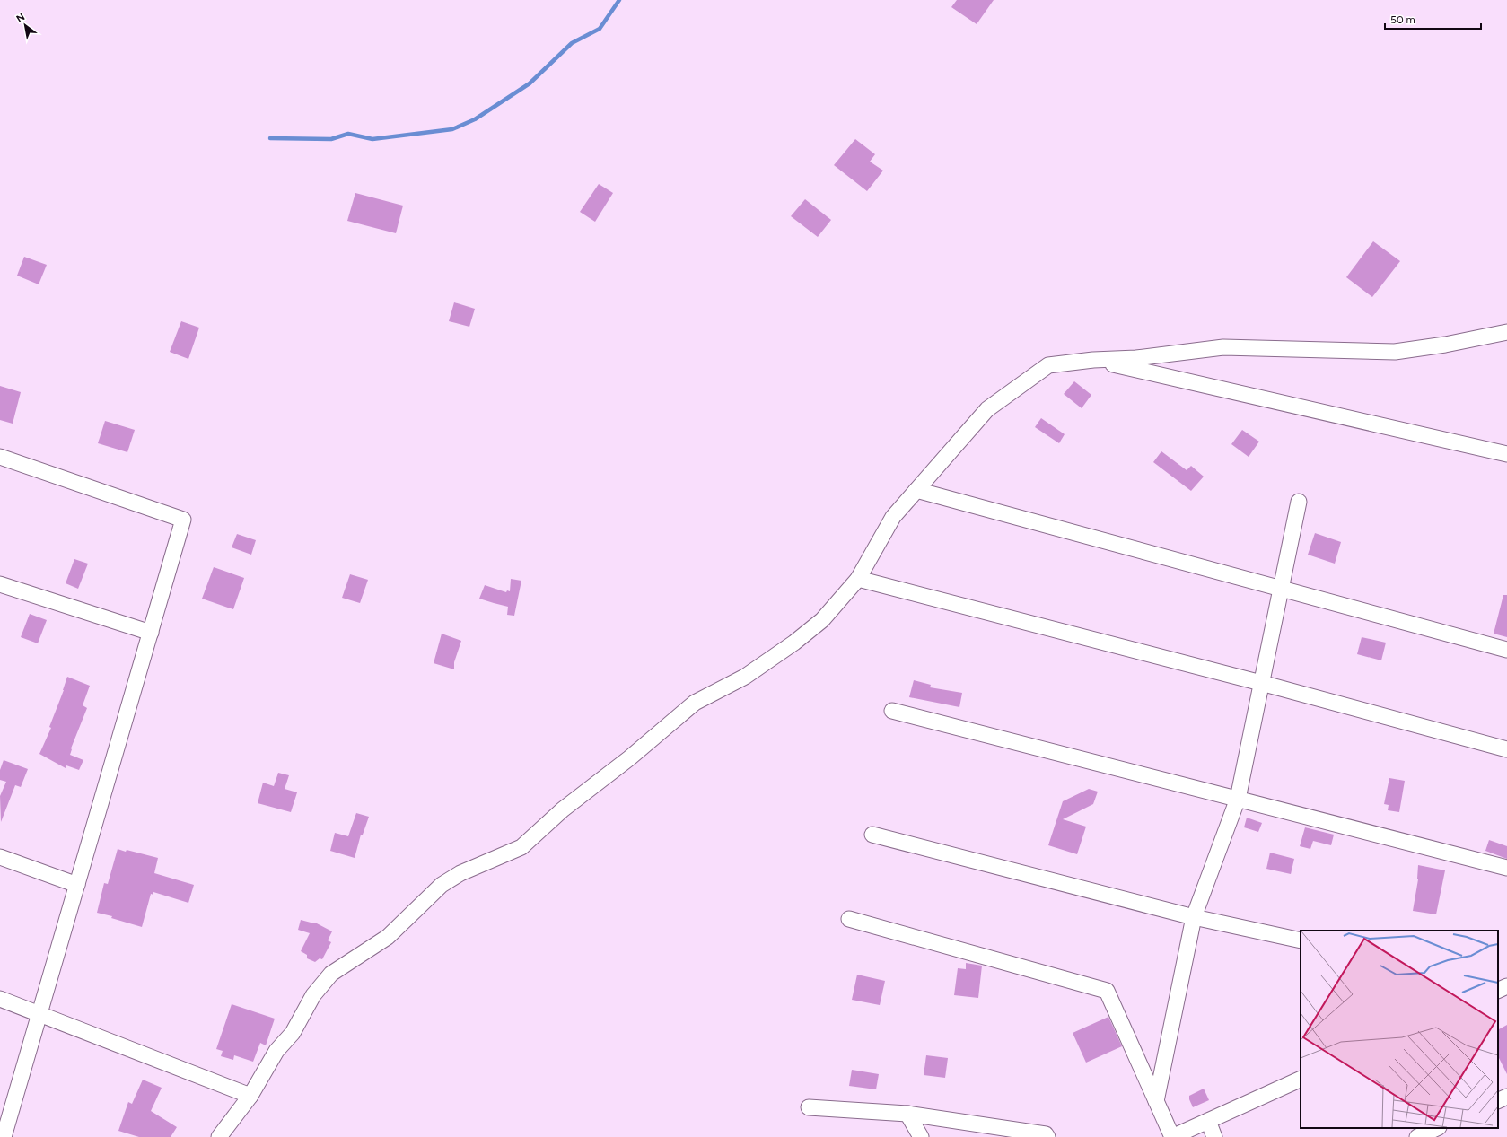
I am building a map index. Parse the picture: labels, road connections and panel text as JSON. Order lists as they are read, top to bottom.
{
  "scale_bar": "50 m",
  "north": "top left"
}
